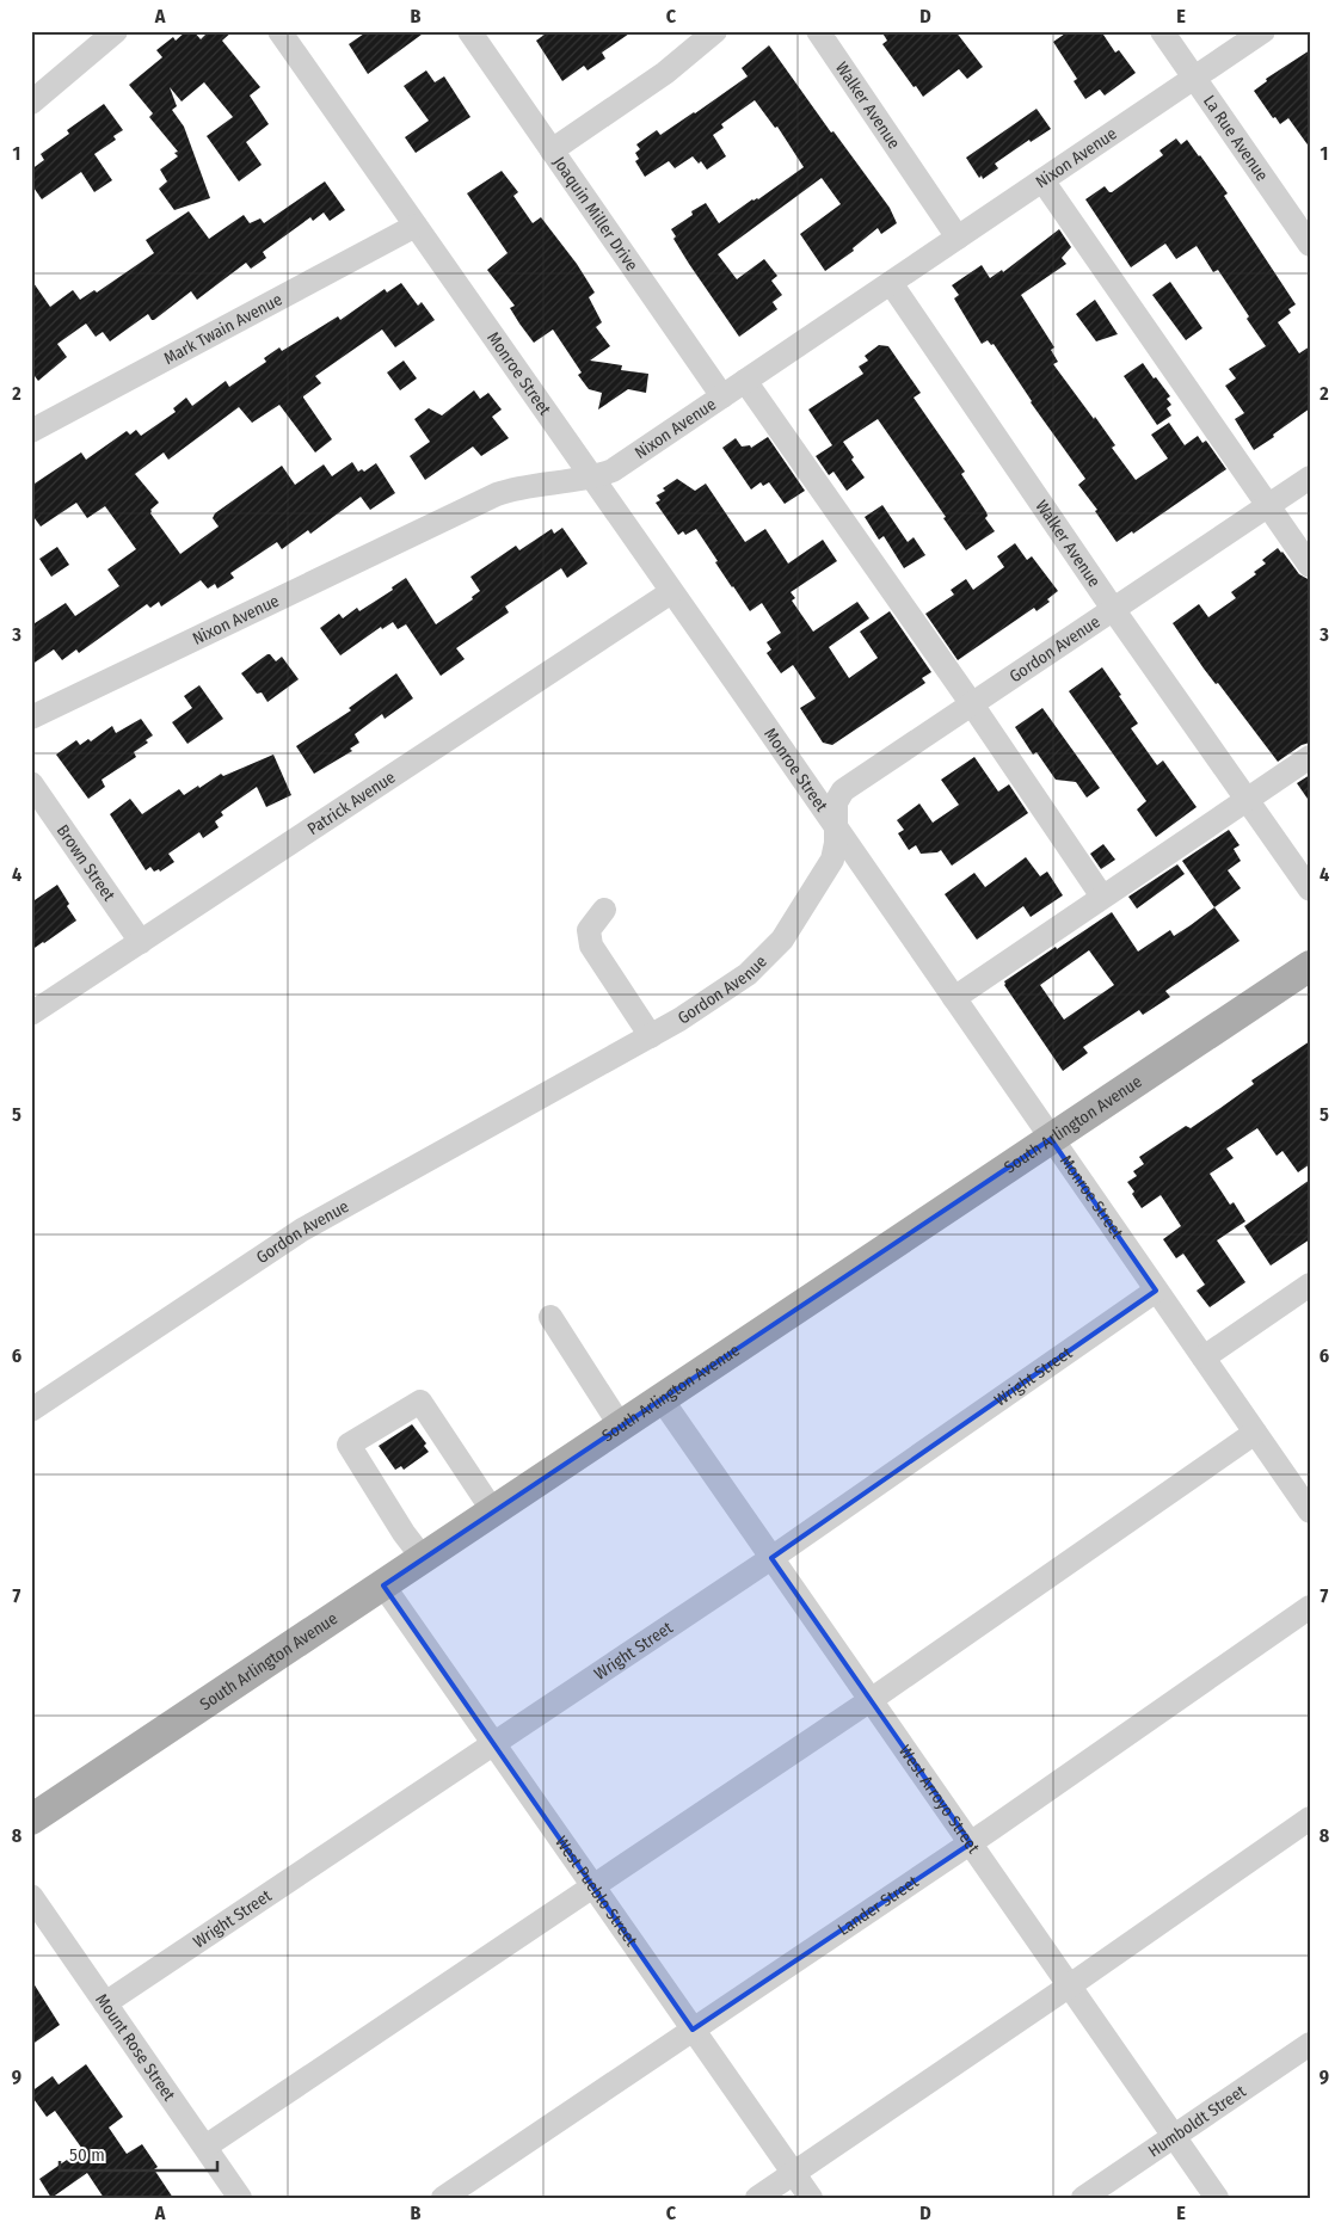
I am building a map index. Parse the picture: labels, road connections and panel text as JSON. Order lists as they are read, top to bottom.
{
  "streets": {
    "main road": ["South Arlington Avenue"],
    "street": [
      "Walker Avenue",
      "La Rue Avenue",
      "Nixon Avenue",
      "Joaquin Miller Drive",
      "Mark Twain Avenue",
      "Monroe Street",
      "Gordon Avenue",
      "Patrick Avenue",
      "Brown Street",
      "Wright Street",
      "West Arroyo Street",
      "West Pueblo Street",
      "Lander Street",
      "Mount Rose Street",
      "Humboldt Street"
    ]
  },
  "crossings": [
    ["Walker Avenue", "Nixon Avenue"],
    ["Walker Avenue", "Gordon Avenue"],
    ["La Rue Avenue", "Nixon Avenue"],
    ["Nixon Avenue", "Joaquin Miller Drive"],
    ["Nixon Avenue", "Monroe Street"],
    ["Mark Twain Avenue", "Monroe Street"],
    ["Monroe Street", "Gordon Avenue"],
    ["Monroe Street", "Patrick Avenue"],
    ["Monroe Street", "South Arlington Avenue"],
    ["Monroe Street", "Wright Street"],
    ["Patrick Avenue", "Brown Street"],
    ["South Arlington Avenue", "West Arroyo Street"],
    ["South Arlington Avenue", "West Pueblo Street"],
    ["Wright Street", "West Arroyo Street"],
    ["Wright Street", "West Pueblo Street"],
    ["Wright Street", "Mount Rose Street"],
    ["West Arroyo Street", "Lander Street"],
    ["West Arroyo Street", "Humboldt Street"],
    ["West Pueblo Street", "Lander Street"]
  ],
  "scale_bar": "50 m",
  "grid": {
    "columns": [
      "A",
      "B",
      "C",
      "D",
      "E"
    ],
    "rows": [
      "1",
      "2",
      "3",
      "4",
      "5",
      "6",
      "7",
      "8",
      "9"
    ]
  }
}
